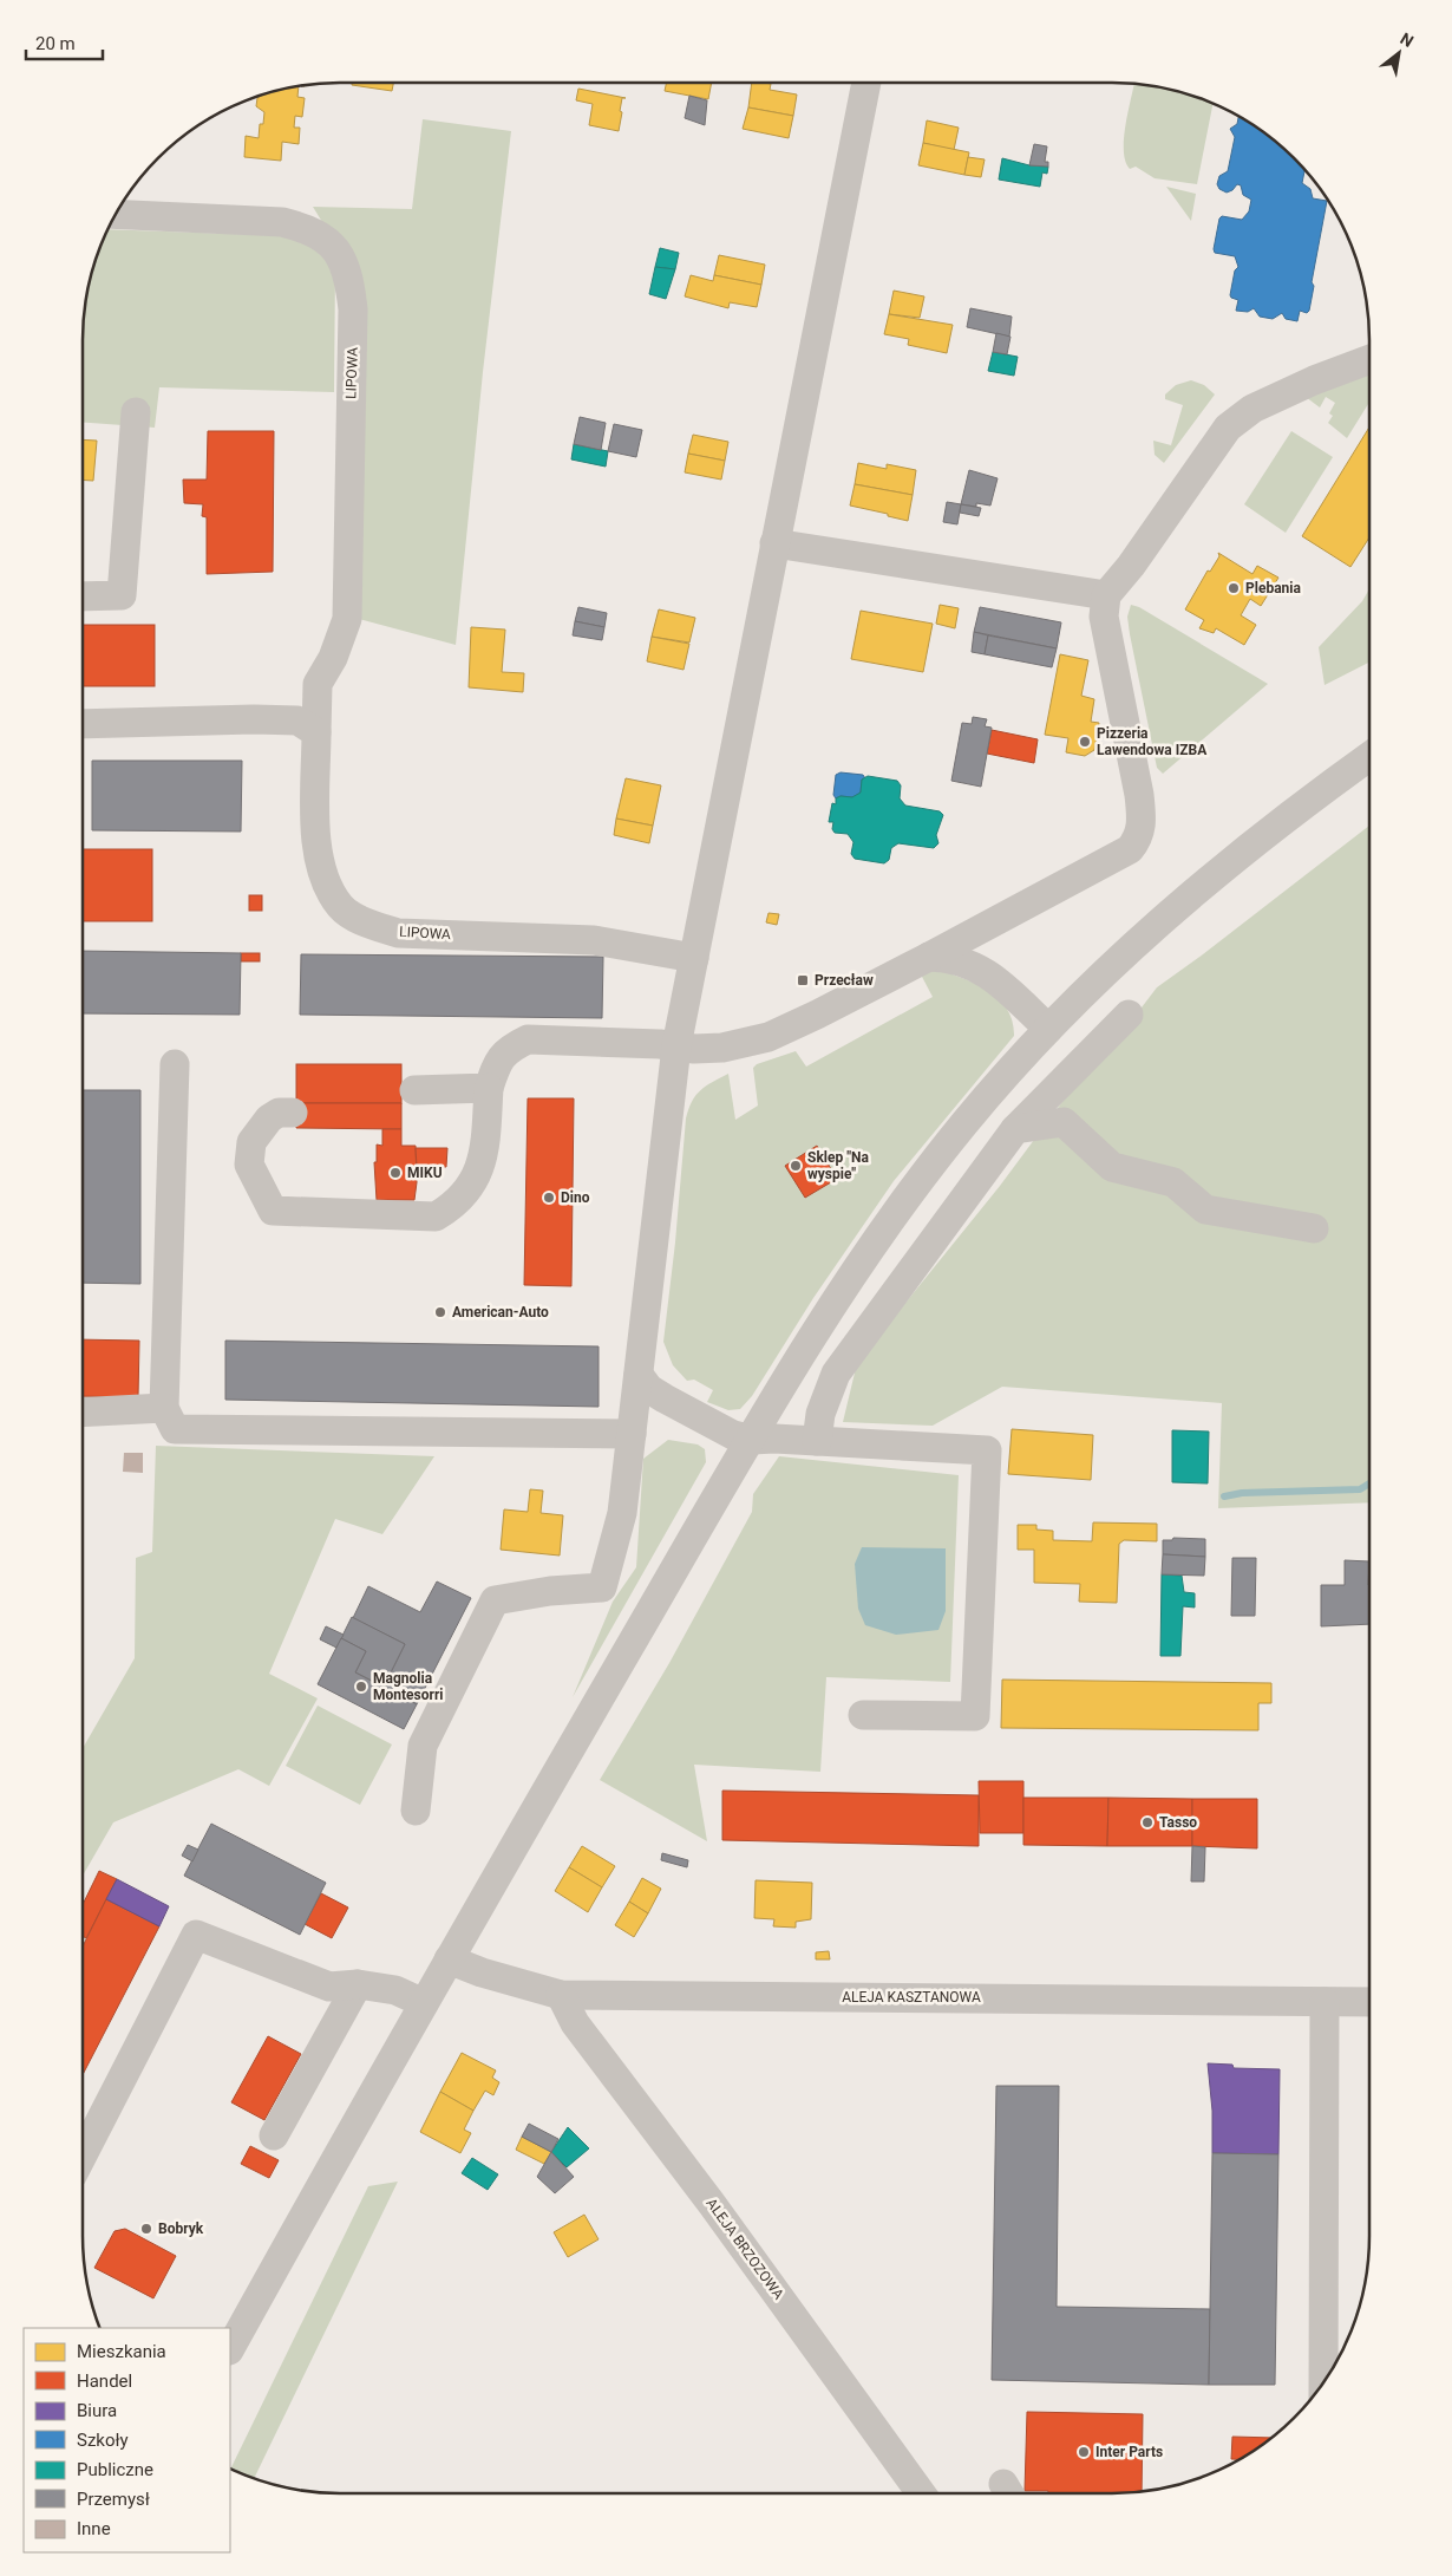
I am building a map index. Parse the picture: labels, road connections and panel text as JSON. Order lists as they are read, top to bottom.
{
  "streets": {
    "street": ["LIPOWA", "ALEJA KASZTANOWA", "ALEJA BRZOZOWA"]
  },
  "crossings": [
    ["ALEJA KASZTANOWA", "ALEJA BRZOZOWA"]
  ],
  "places": {
    "other": [
      "Plebania",
      "Pizzeria Lawendowa IZBA",
      "Sklep \"Na wyspie\"",
      "MIKU",
      "Dino",
      "American-Auto",
      "Magnolia Montesorri",
      "Tasso",
      "Bobryk",
      "Inter Parts"
    ],
    "transit": ["Przecław"]
  },
  "legend": [
    "Mieszkania",
    "Handel",
    "Biura",
    "Szkoły",
    "Publiczne",
    "Przemysł",
    "Inne"
  ],
  "scale_bar": "20 m",
  "north": "top right"
}
